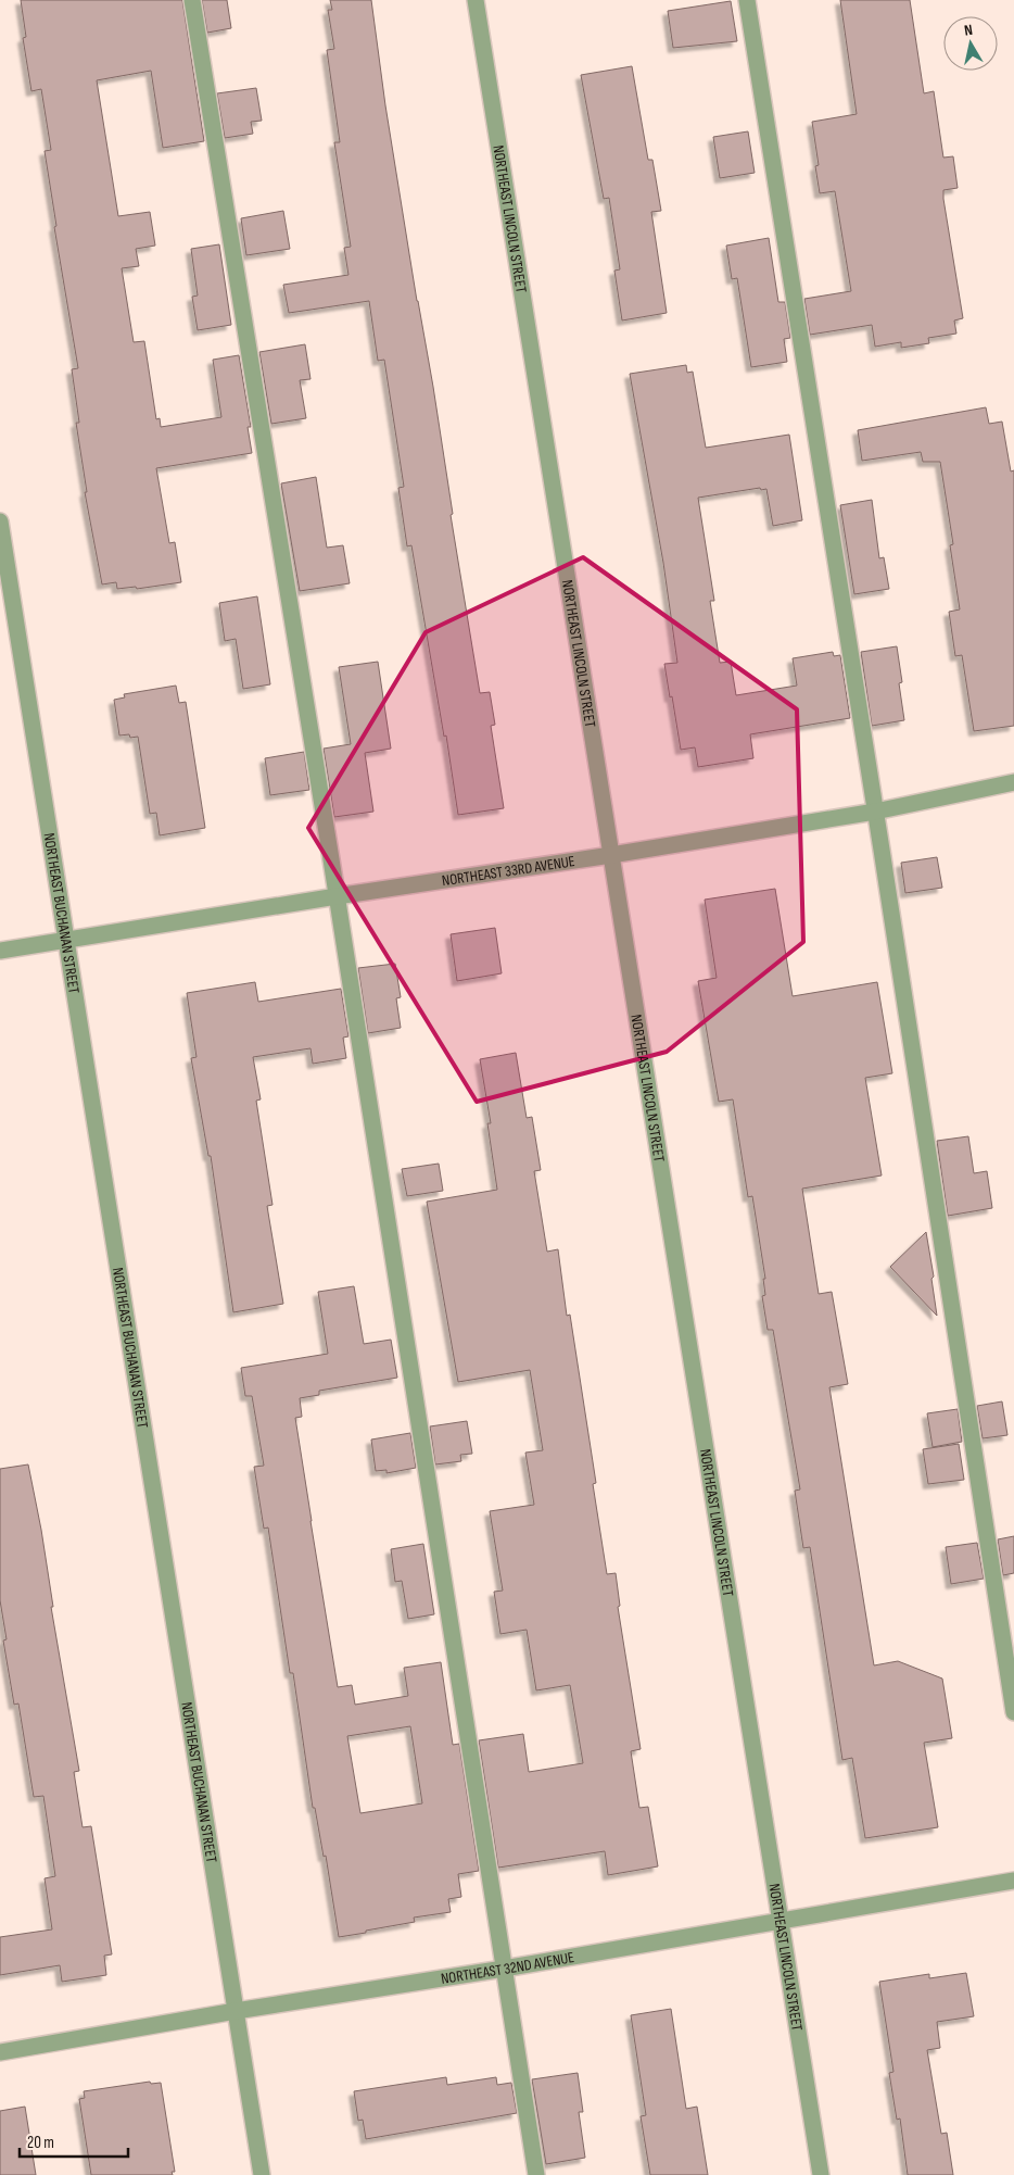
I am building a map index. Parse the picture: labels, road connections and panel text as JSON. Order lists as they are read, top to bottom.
{
  "streets": {
    "street": [
      "NORTHEAST LINCOLN STREET",
      "NORTHEAST 33RD AVENUE",
      "NORTHEAST BUCHANAN STREET",
      "NORTHEAST 32ND AVENUE"
    ]
  },
  "crossings": [
    ["NORTHEAST LINCOLN STREET", "NORTHEAST 33RD AVENUE"],
    ["NORTHEAST LINCOLN STREET", "NORTHEAST 32ND AVENUE"],
    ["NORTHEAST 33RD AVENUE", "NORTHEAST BUCHANAN STREET"],
    ["NORTHEAST BUCHANAN STREET", "NORTHEAST 32ND AVENUE"]
  ],
  "scale_bar": "20 m",
  "north": "top"
}
